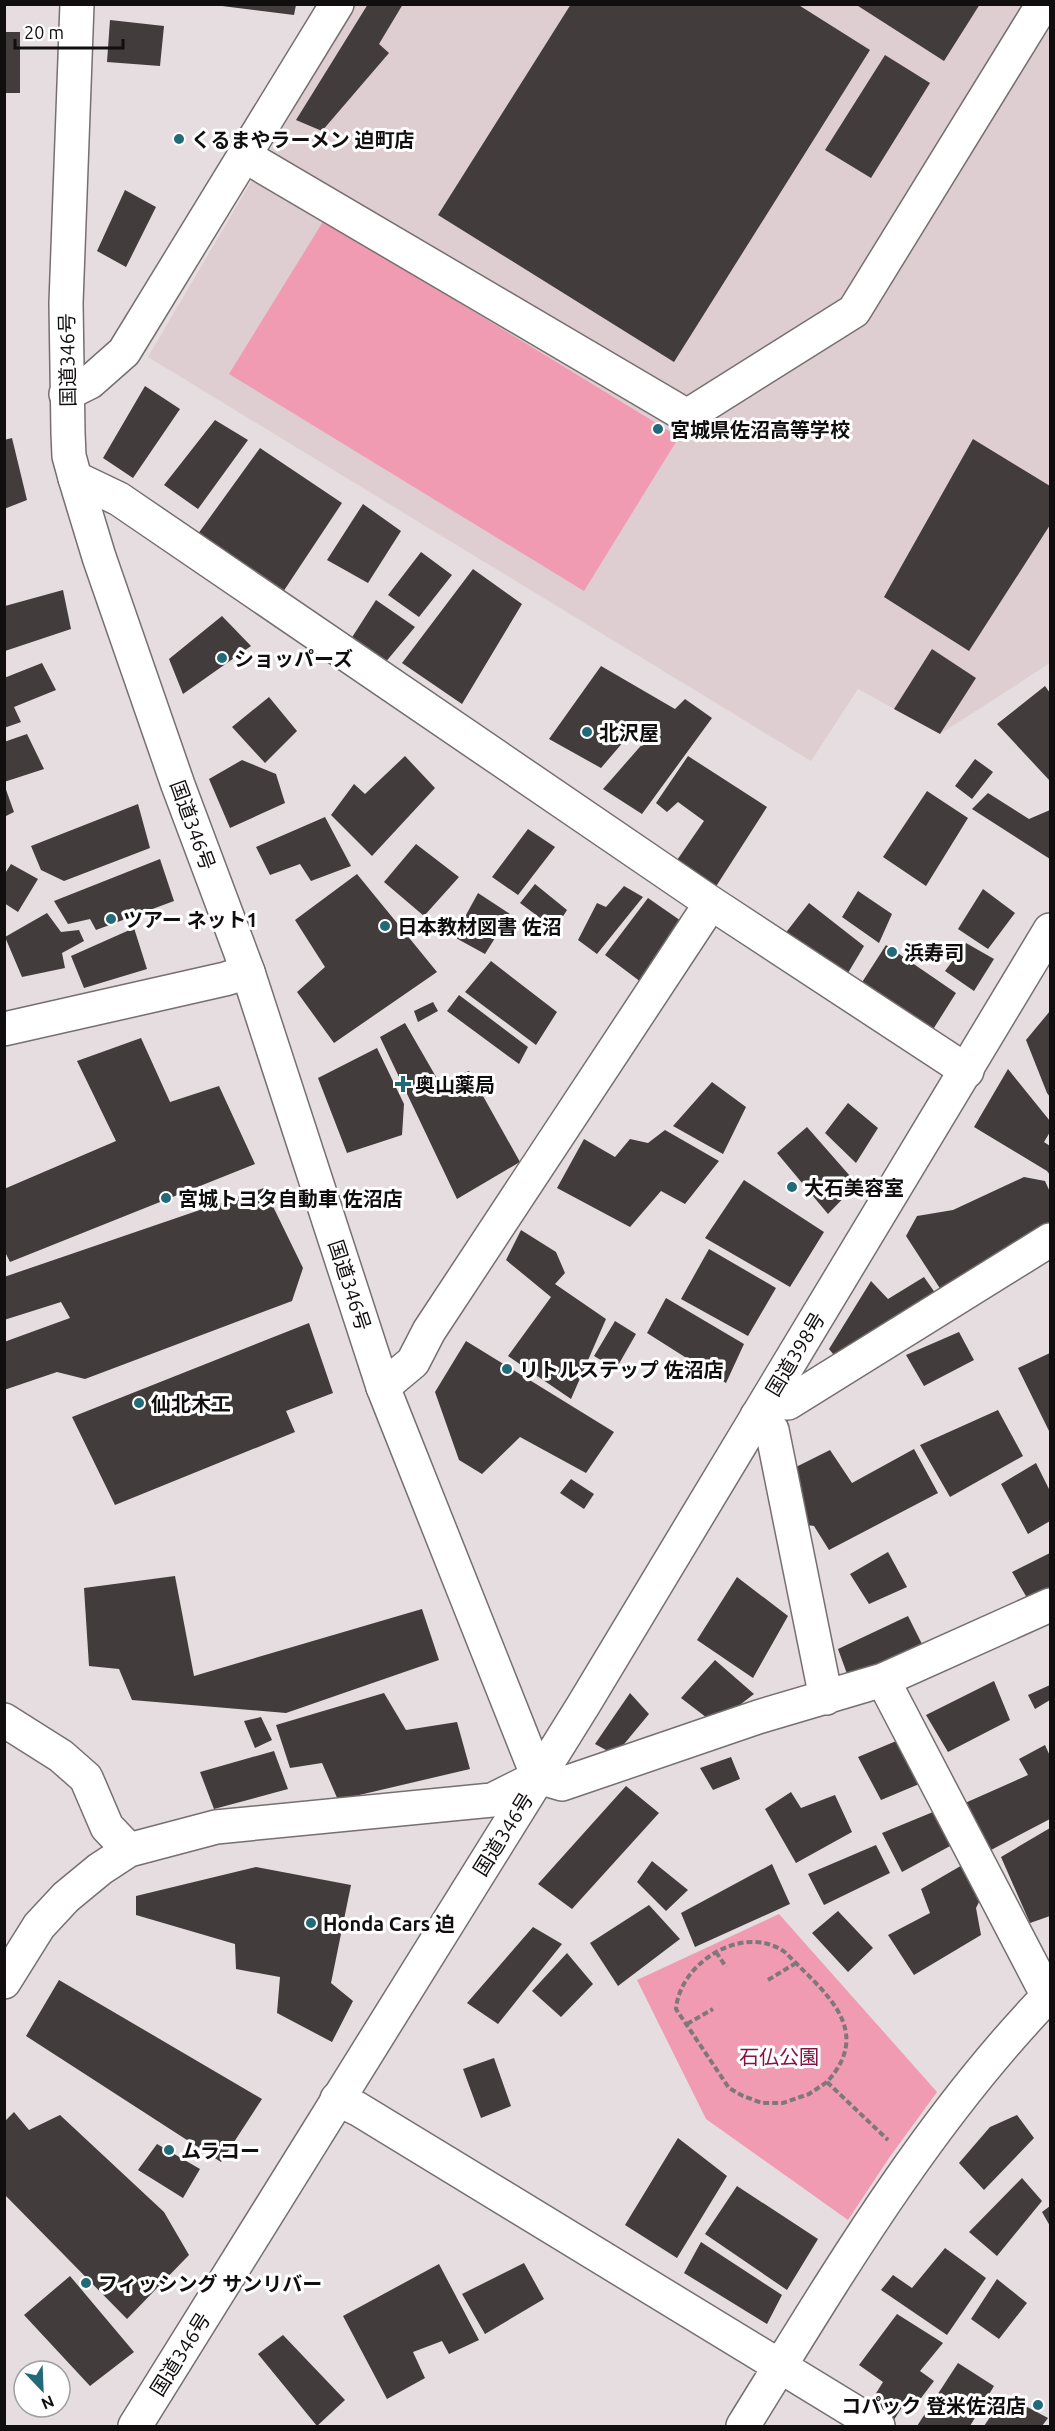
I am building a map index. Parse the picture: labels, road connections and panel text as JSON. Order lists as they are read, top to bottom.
{
  "streets": {
    "main road": ["国道346号", "国道398号"]
  },
  "crossings": [
    ["国道346号", "国道398号"]
  ],
  "parks": ["石仏公園"],
  "places": {
    "other": [
      "くるまやラーメン 迫町店",
      "宮城県佐沼高等学校",
      "ショッパーズ",
      "北沢屋",
      "ツアー ネット1",
      "日本教材図書 佐沼",
      "浜寿司",
      "大石美容室",
      "宮城トヨタ自動車 佐沼店",
      "リトルステップ 佐沼店",
      "仙北木工",
      "Honda Cars 迫",
      "ムラコー",
      "フィッシング サンリバー",
      "コパック 登米佐沼店"
    ],
    "health": ["奥山薬局"]
  },
  "scale_bar": "20 m",
  "north": "bottom right"
}
